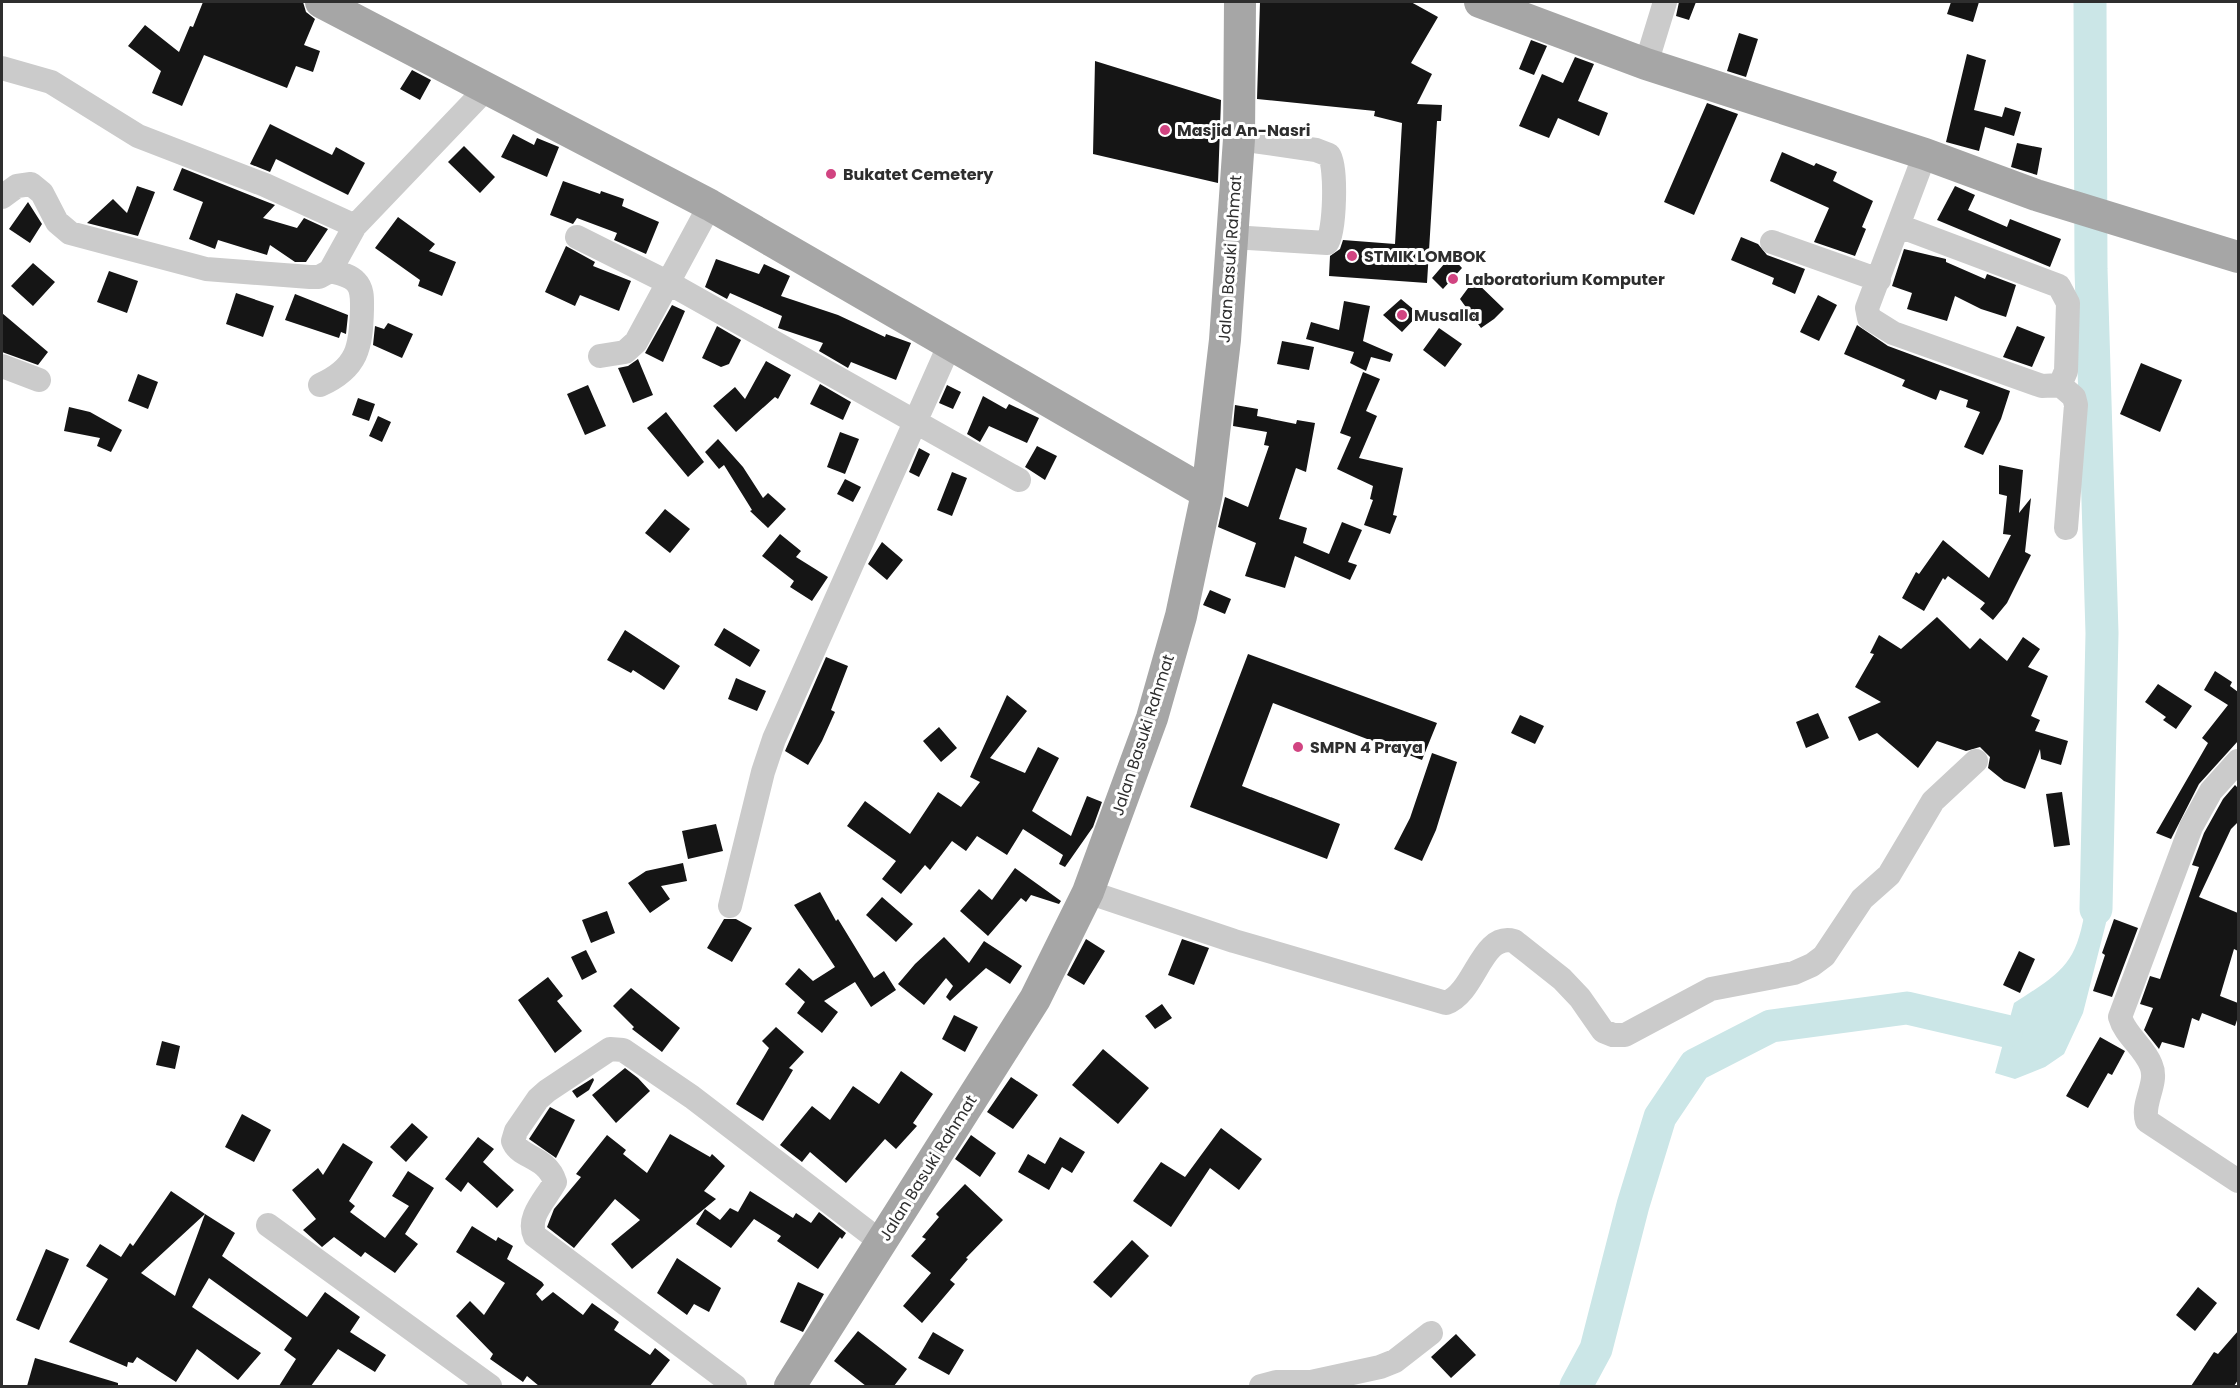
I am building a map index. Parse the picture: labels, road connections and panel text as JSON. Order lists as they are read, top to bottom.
{
  "streets": {
    "main road": ["Jalan Basuki Rahmat"]
  },
  "places": [
    "Masjid An-Nasri",
    "Bukatet Cemetery",
    "STMIK LOMBOK",
    "Laboratorium Komputer",
    "Musalla",
    "SMPN 4 Praya"
  ]
}
